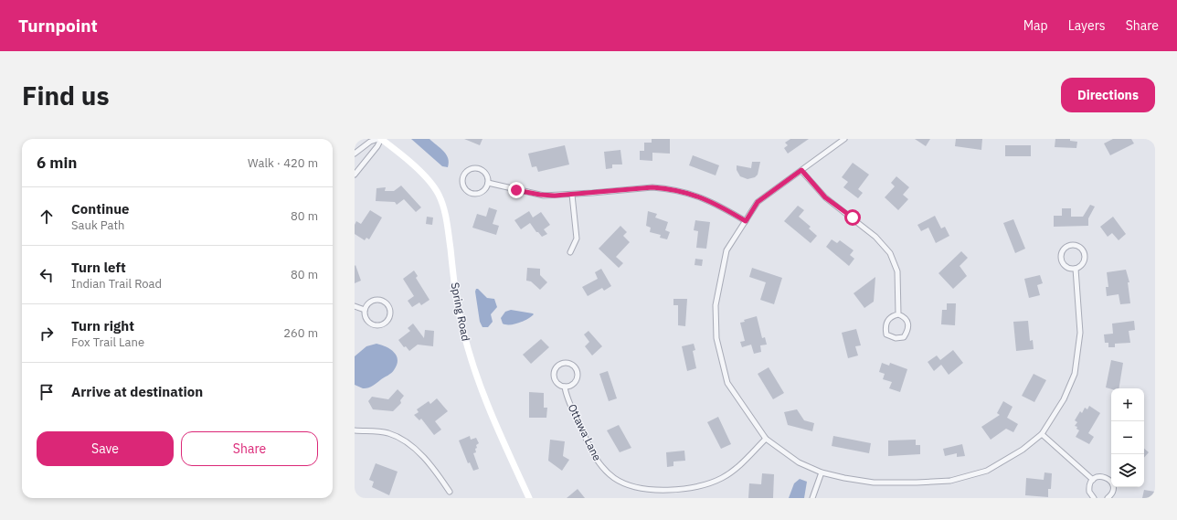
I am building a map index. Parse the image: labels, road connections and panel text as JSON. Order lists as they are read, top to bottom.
{
  "streets": {
    "street": ["Spring Road", "Ottawa Lane"]
  },
  "page": {
    "header": "Turnpoint",
    "nav": ["Map", "Layers", "Share"],
    "buttons": [
      "Directions",
      ["Save", "Share"]
    ],
    "title": "Find us",
    "heading": ["6 min", "Walk · 420 m"],
    "list": [
      ["Continue", "Sauk Path", "80 m"],
      ["Turn left", "Indian Trail Road", "80 m"],
      ["Turn right", "Fox Trail Lane", "260 m"],
      "Arrive at destination"
    ],
    "map_buttons": ["+", "−"]
  }
}
